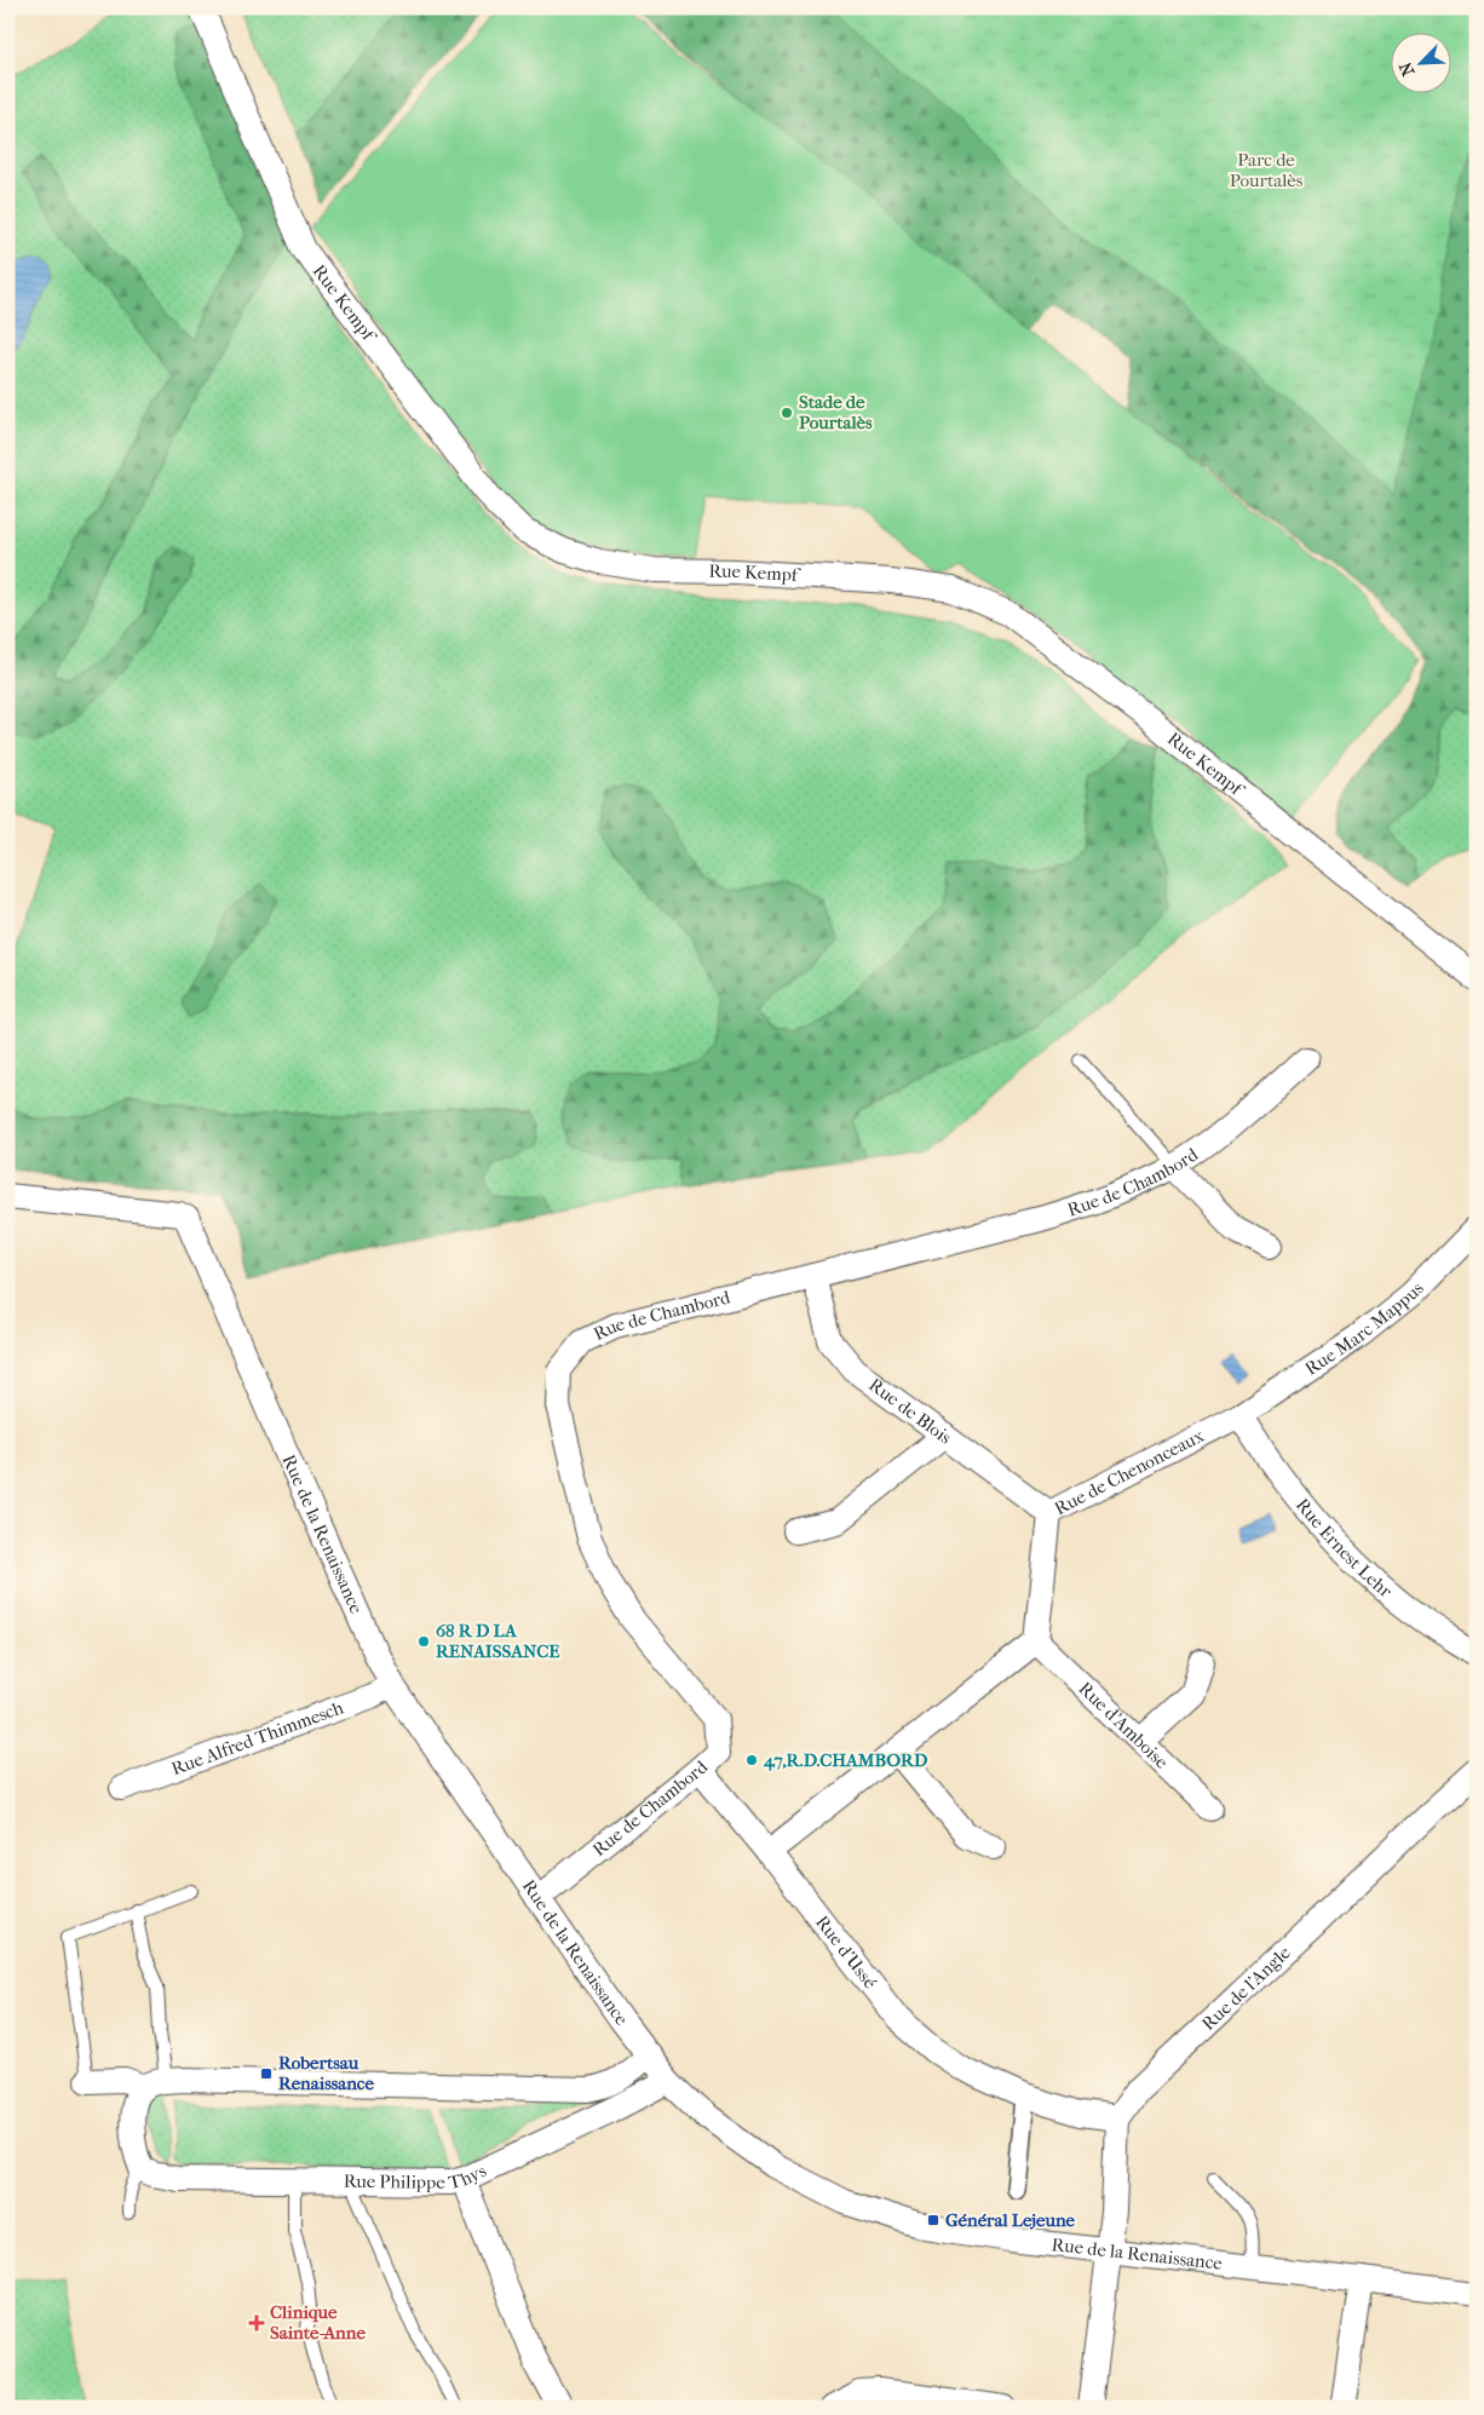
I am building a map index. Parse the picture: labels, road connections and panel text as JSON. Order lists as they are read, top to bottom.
{
  "streets": {
    "street": [
      "Rue Kempf",
      "Rue de Chambord",
      "Rue Marc Mappus",
      "Rue de Blois",
      "Rue de Chenonceaux",
      "Rue de la Renaissance",
      "Rue Ernest Lehr",
      "Rue d'Amboise",
      "Rue Alfred Thimmesch",
      "Rue d'Ussé",
      "Rue de l'Angle",
      "Rue Philippe Thys"
    ]
  },
  "crossings": [
    ["Rue de Chambord", "Rue de Blois"],
    ["Rue de Chambord", "Rue de la Renaissance"],
    ["Rue de Chambord", "Rue d'Ussé"],
    ["Rue Marc Mappus", "Rue de Chenonceaux"],
    ["Rue Marc Mappus", "Rue Ernest Lehr"],
    ["Rue de Blois", "Rue de Chenonceaux"],
    ["Rue de Chenonceaux", "Rue Ernest Lehr"],
    ["Rue de Chenonceaux", "Rue d'Amboise"],
    ["Rue de la Renaissance", "Rue Alfred Thimmesch"],
    ["Rue de la Renaissance", "Rue Philippe Thys"],
    ["Rue d'Ussé", "Rue de l'Angle"]
  ],
  "parks": ["Parc de Pourtalès"],
  "places": {
    "other": ["Stade de Pourtalès", "68 R D LA RENAISSANCE", "47,R.D.CHAMBORD"],
    "transit": ["Robertsau Renaissance", "Général Lejeune"],
    "health": ["Clinique Sainte-Anne"]
  },
  "north": "bottom left"
}
